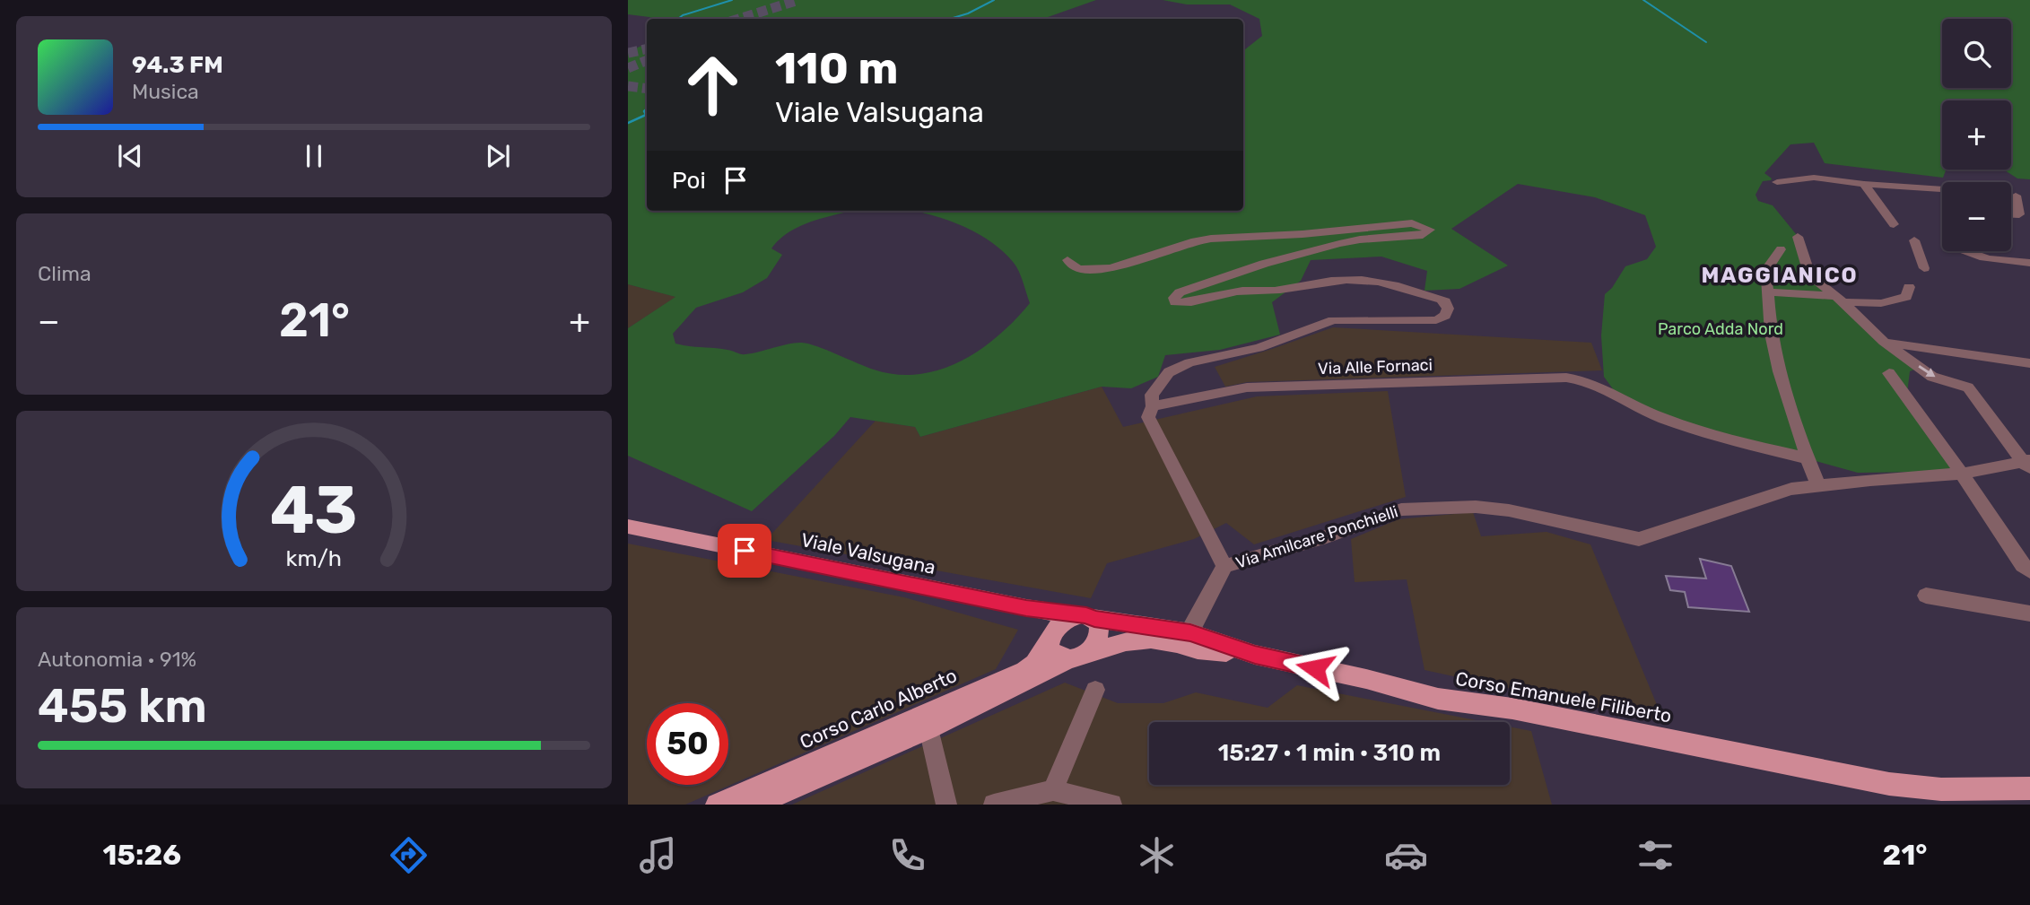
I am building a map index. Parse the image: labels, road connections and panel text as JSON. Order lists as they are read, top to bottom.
{
  "streets": {
    "main road": ["Viale Valsugana", "Corso Emanuele Filiberto", "Corso Carlo Alberto"],
    "street": ["Via Alle Fornaci", "Via Amilcare Ponchielli"]
  },
  "crossings": [
    ["Viale Valsugana", "Corso Carlo Alberto"]
  ],
  "districts": ["MAGGIANICO"],
  "parks": ["Parco Adda Nord"],
  "page": {
    "map_buttons": ["+", "−"],
    "turn": ["110 m", "Viale Valsugana"],
    "song": ["94.3 FM", "Musica"],
    "then": "Poi",
    "tile": [
      "Clima",
      ["Autonomia · 91%", "455 km"]
    ],
    "heat": ["−", "21°", "+"],
    "limit": "50",
    "trip": "15:27 · 1 min · 310 m",
    "tabs": ["15:26", "21°"],
    "gauge": ["43", "km/h"]
  }
}
